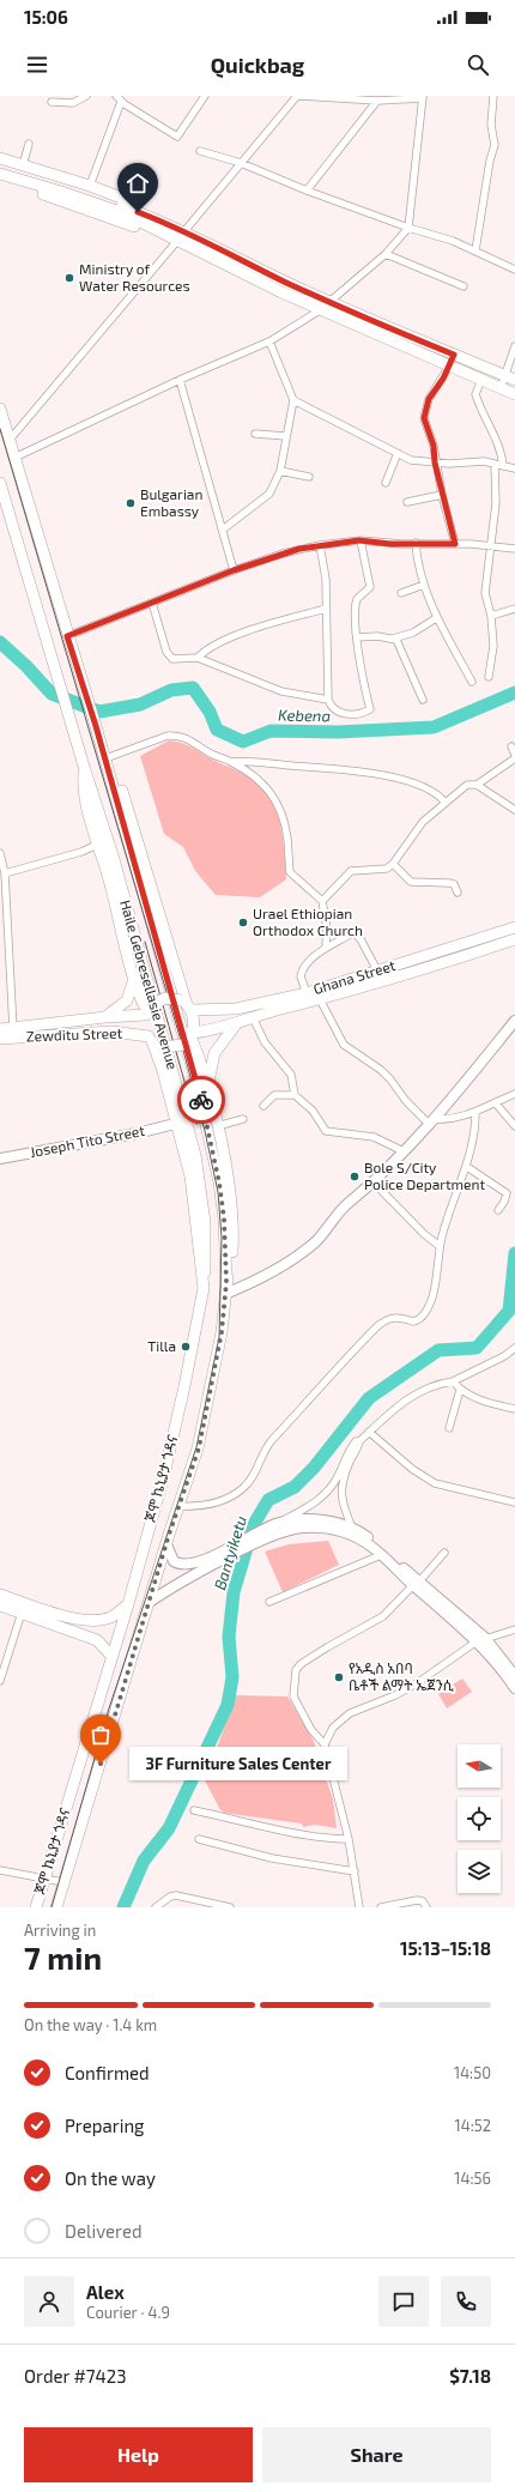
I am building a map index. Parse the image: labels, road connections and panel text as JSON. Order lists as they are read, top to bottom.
{
  "streets": {
    "main road": [
      "Ghana Street",
      "Haile Gebresellasie Avenue",
      "Zewditu Street",
      "Joseph Tito Street",
      "ጆሞ ኬኒያታ ጎዳና"
    ]
  },
  "crossings": [
    ["Ghana Street", "Haile Gebresellasie Avenue"],
    ["Ghana Street", "Zewditu Street"],
    ["Ghana Street", "ጆሞ ኬኒያታ ጎዳና"],
    ["Haile Gebresellasie Avenue", "Zewditu Street"],
    ["Haile Gebresellasie Avenue", "ጆሞ ኬኒያታ ጎዳና"],
    ["Zewditu Street", "ጆሞ ኬኒያታ ጎዳና"],
    ["Joseph Tito Street", "ጆሞ ኬኒያታ ጎዳና"]
  ],
  "water": ["Kebena", "Bantyiketu"],
  "places": [
    "Ministry of Water Resources",
    "Bulgarian Embassy",
    "Urael Ethiopian Orthodox Church",
    "Bole S/City Police Department",
    "Tilla",
    "የአዲስ አበባ ቤቶች ልማት ኤጀንሲ",
    "3F Furniture Sales Center"
  ],
  "north": "left",
  "page": {
    "status": "15:06",
    "header": "Quickbag",
    "bubble": "3F Furniture Sales Center",
    "heading": ["7 min", "Arriving in", "15:13–15:18"],
    "panel": [
      "Alex",
      "Courier · 4.9",
      "Order #7423",
      "$7.18"
    ],
    "bar": "On the way · 1.4 km",
    "list": [
      ["Confirmed", "14:50"],
      ["Preparing", "14:52"],
      ["On the way", "14:56"],
      "Delivered"
    ],
    "buttons": ["Help", "Share"]
  }
}
